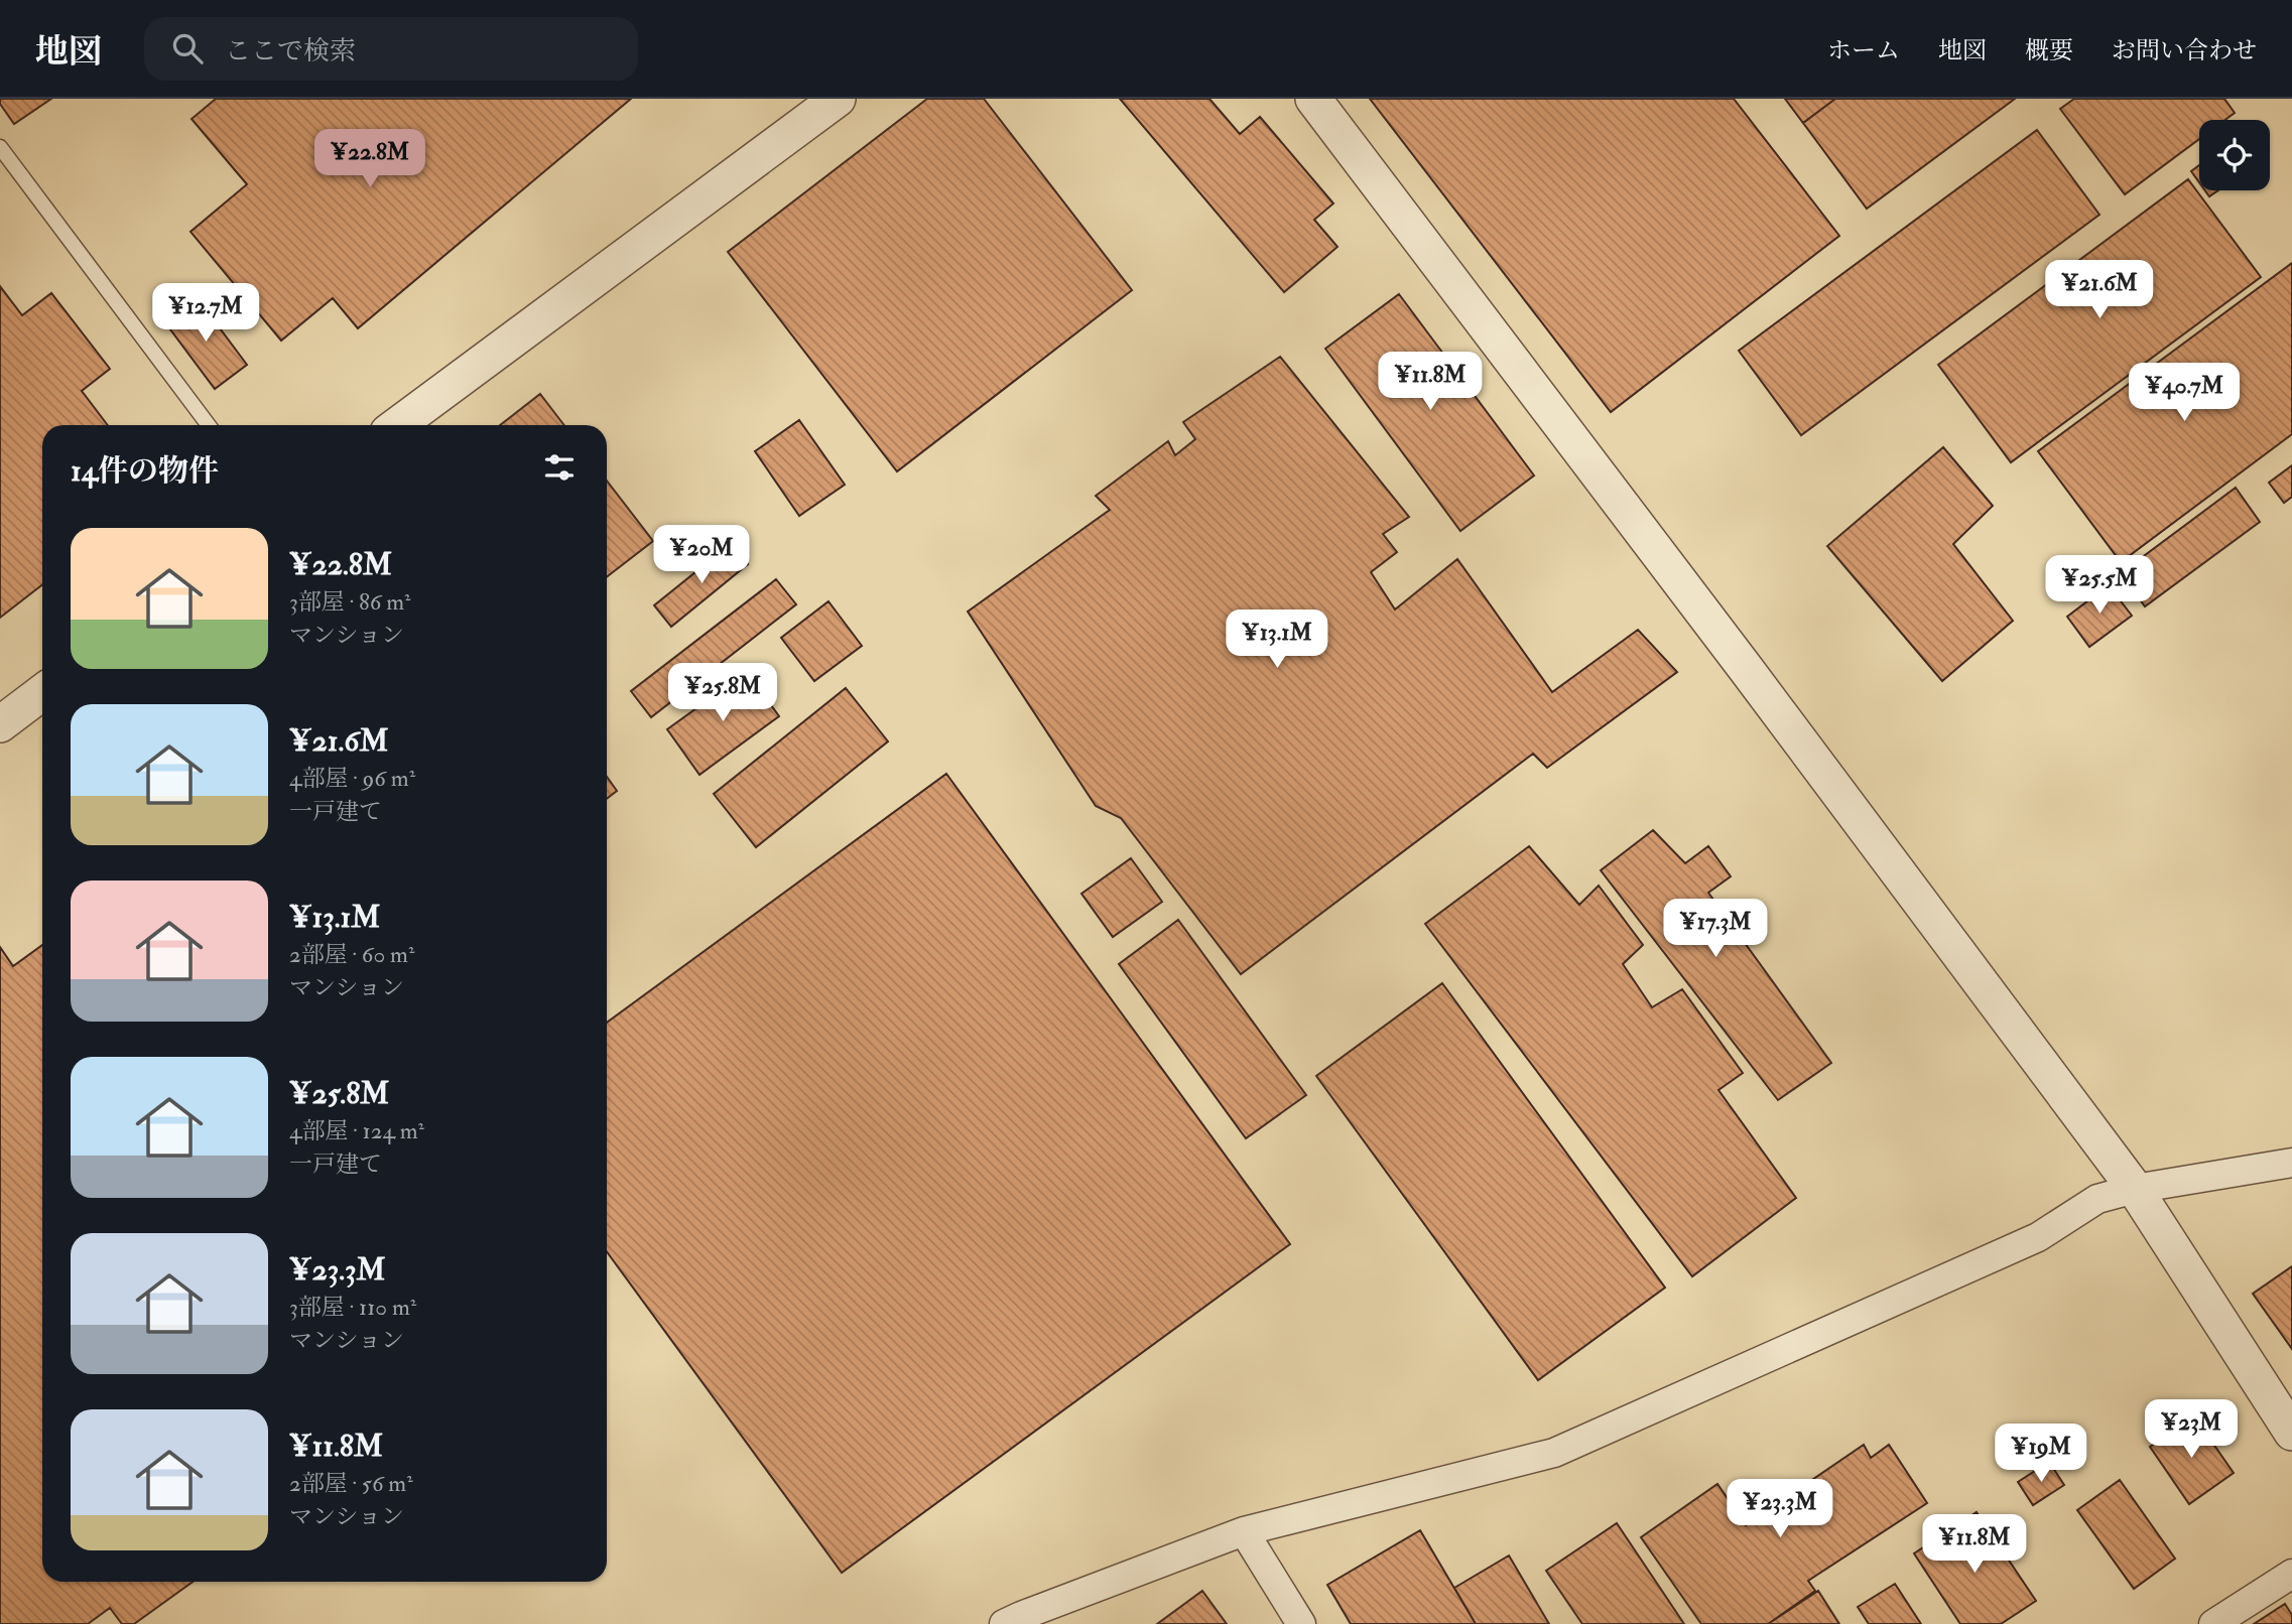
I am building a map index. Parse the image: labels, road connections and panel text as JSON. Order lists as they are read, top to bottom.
{
  "page": {
    "header": "地図",
    "search": "ここで検索",
    "nav": [
      "ホーム",
      "地図",
      "概要",
      "お問い合わせ"
    ],
    "price": [
      "¥22.8M",
      "¥21.6M",
      "¥12.7M",
      "¥11.8M",
      "¥40.7M",
      "¥20M",
      "¥25.5M",
      "¥13.1M",
      "¥25.8M",
      "¥17.3M",
      "¥23M",
      "¥19M",
      "¥23.3M",
      "¥11.8M"
    ],
    "heading": "14件の物件",
    "list": [
      {
        "name": "¥22.8M",
        "note": "3部屋 · 86 m² · マンション"
      },
      {
        "name": "¥21.6M",
        "note": "4部屋 · 96 m² · 一戸建て"
      },
      {
        "name": "¥13.1M",
        "note": "2部屋 · 60 m² · マンション"
      },
      {
        "name": "¥25.8M",
        "note": "4部屋 · 124 m² · 一戸建て"
      },
      {
        "name": "¥23.3M",
        "note": "3部屋 · 110 m² · マンション"
      },
      {
        "name": "¥11.8M",
        "note": "2部屋 · 56 m² · マンション"
      }
    ]
  }
}
